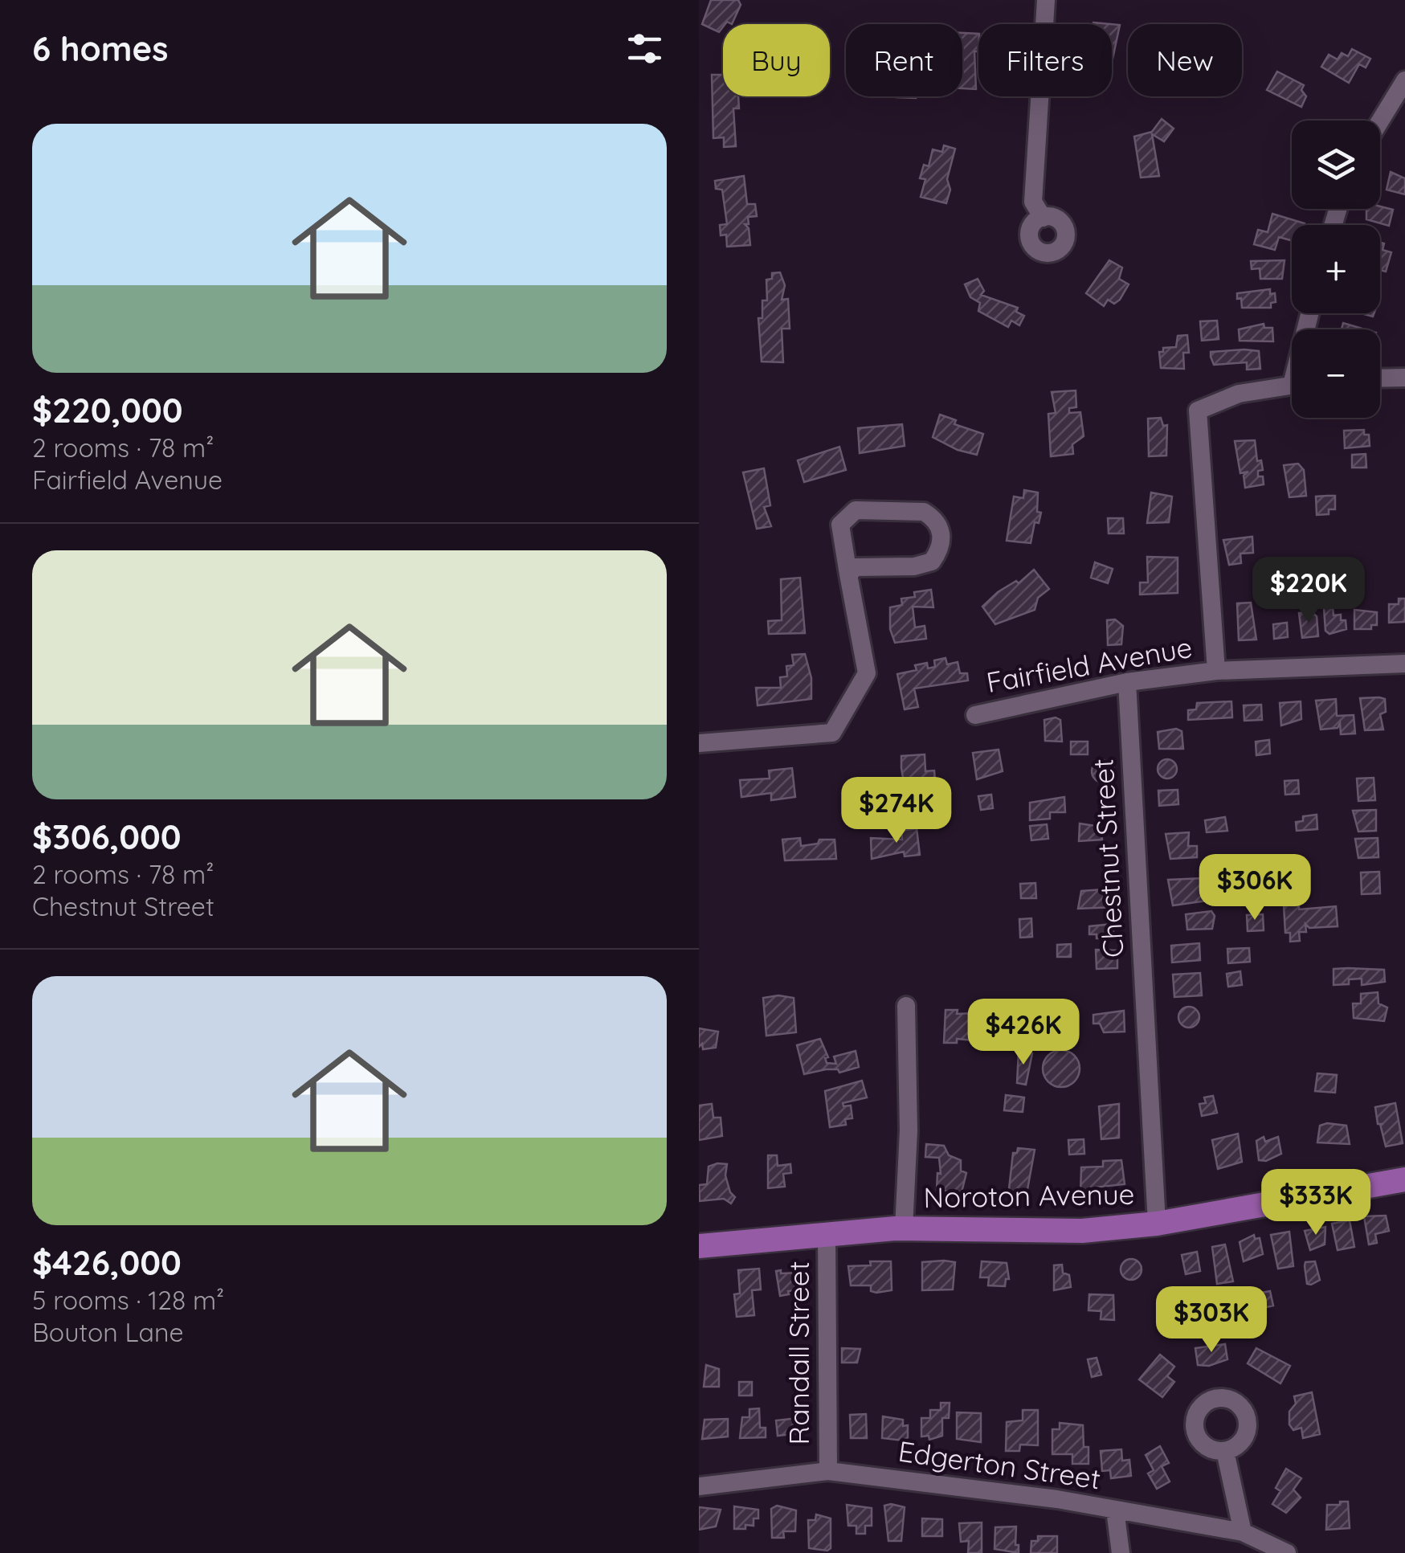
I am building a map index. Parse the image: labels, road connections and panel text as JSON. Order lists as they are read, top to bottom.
{
  "streets": {
    "main road": ["Noroton Avenue"],
    "street": [
      "Fairfield Avenue",
      "Chestnut Street",
      "Randall Street",
      "Edgerton Street"
    ]
  },
  "crossings": [
    ["Fairfield Avenue", "Chestnut Street"],
    ["Chestnut Street", "Noroton Avenue"],
    ["Noroton Avenue", "Randall Street"],
    ["Randall Street", "Edgerton Street"]
  ],
  "page": {
    "heading": "6 homes",
    "chip": [
      "Buy",
      "Rent",
      "Filters",
      "New"
    ],
    "list": [
      {
        "name": "$220,000",
        "note": "2 rooms · 78 m² · Fairfield Avenue"
      },
      {
        "name": "$306,000",
        "note": "2 rooms · 78 m² · Chestnut Street"
      },
      {
        "name": "$426,000",
        "note": "5 rooms · 128 m² · Bouton Lane"
      }
    ],
    "map_buttons": ["+", "−"],
    "price": [
      "$220K",
      "$274K",
      "$306K",
      "$426K",
      "$333K",
      "$303K"
    ]
  }
}
